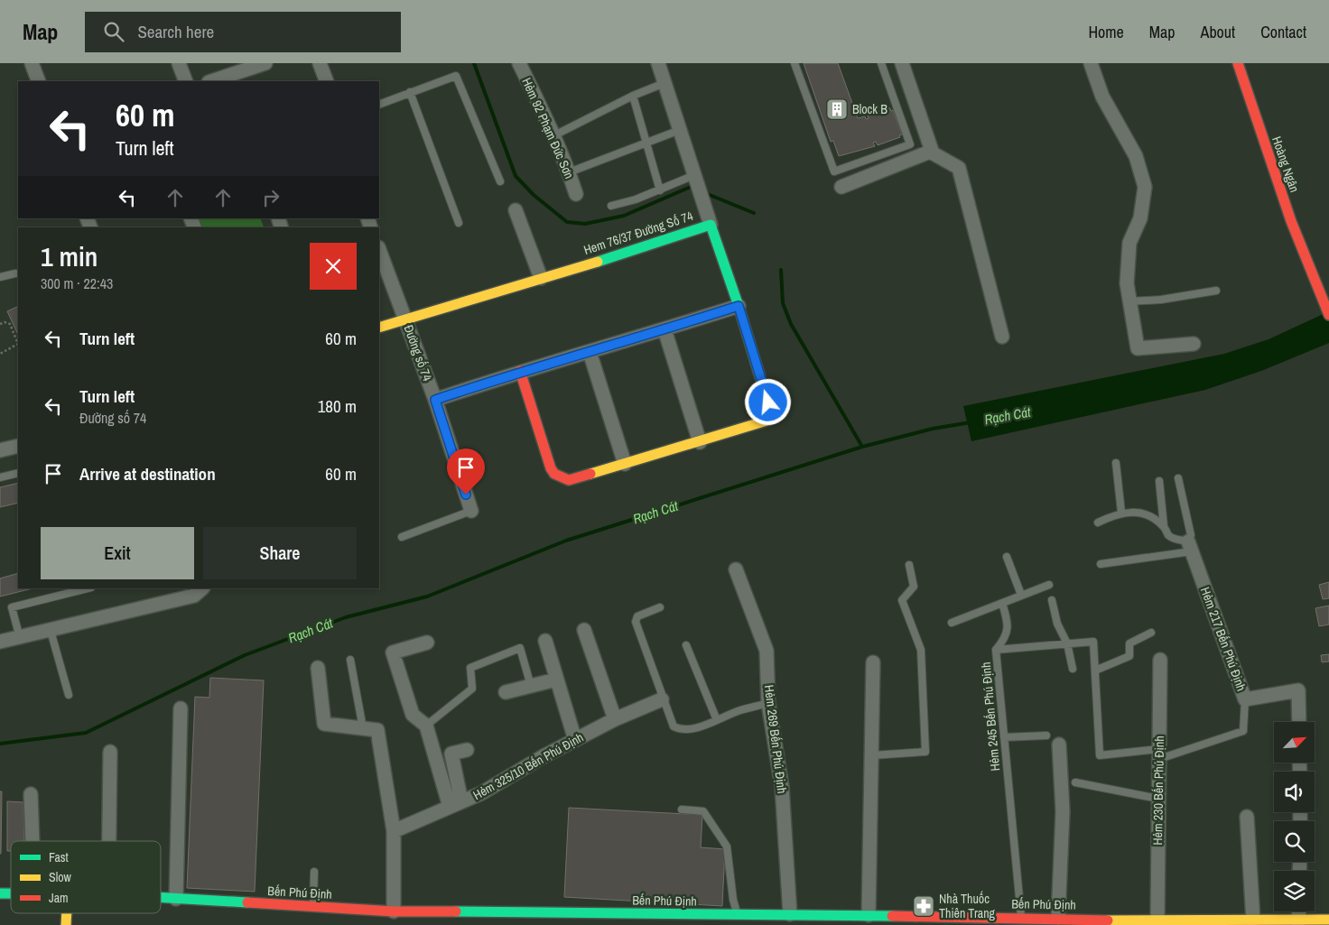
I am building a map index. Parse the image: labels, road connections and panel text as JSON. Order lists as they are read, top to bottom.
{
  "streets": {
    "street": [
      "Hẻm 92 Phạm Đức Sơn",
      "Hoàng Ngân",
      "Hem 76/37 Đường Số 74",
      "Đường số 74",
      "Hẻm 217 Bến Phú Định",
      "Hẻm 269 Bến Phú Định",
      "Hẻm 325/10 Bến Phú Định",
      "Hẻm 230 Bến Phú Định",
      "Bến Phú Định"
    ],
    "lane": ["Hẻm 245 Bến Phú Định"]
  },
  "crossings": [
    ["Hem 76/37 Đường Số 74", "Đường số 74"],
    ["Hẻm 245 Bến Phú Định", "Hẻm 230 Bến Phú Định"],
    ["Hẻm 245 Bến Phú Định", "Bến Phú Định"],
    ["Hẻm 269 Bến Phú Định", "Bến Phú Định"],
    ["Hẻm 230 Bến Phú Định", "Bến Phú Định"]
  ],
  "water": ["Rạch Cát"],
  "places": {
    "building": ["Block B"],
    "pharmacy": ["Nhà Thuốc Thiên Trang"]
  },
  "legend": ["Fast", "Slow", "Jam"],
  "north": "top right",
  "page": {
    "header": "Map",
    "search": "Search here",
    "nav": [
      "Home",
      "Map",
      "About",
      "Contact"
    ],
    "turn": ["60 m", "Turn left"],
    "heading": ["1 min", "300 m · 22:43"],
    "list": [
      {
        "name": "Turn left",
        "value": "60 m"
      },
      {
        "name": "Turn left",
        "note": "Đường số 74",
        "value": "180 m"
      },
      {
        "name": "Arrive at destination",
        "value": "60 m"
      }
    ],
    "buttons": ["Exit", "Share"]
  }
}
